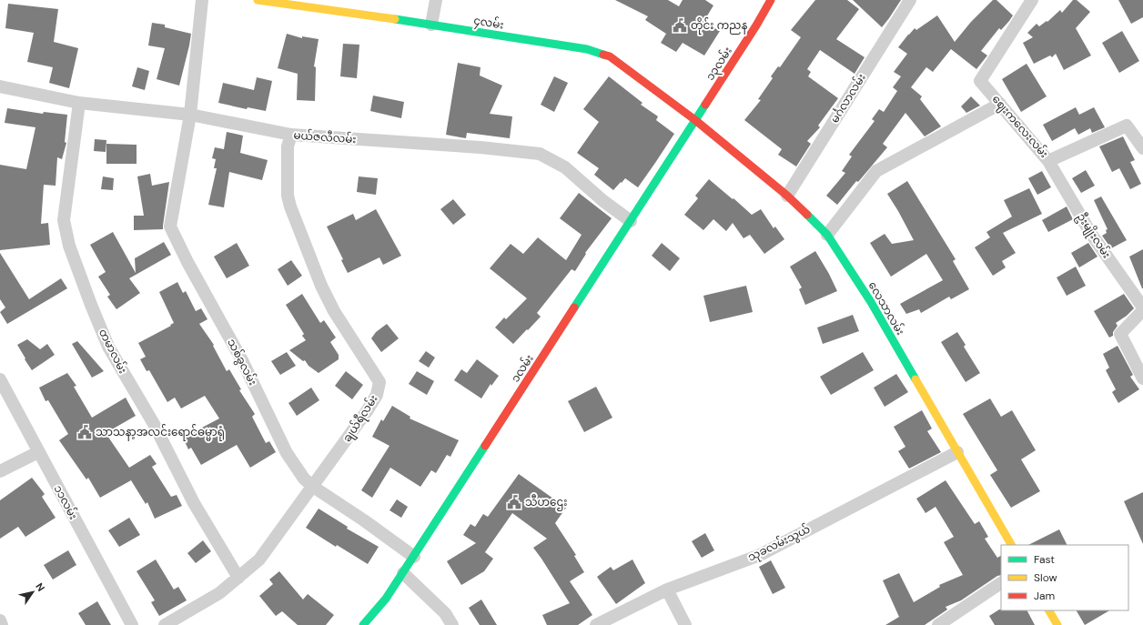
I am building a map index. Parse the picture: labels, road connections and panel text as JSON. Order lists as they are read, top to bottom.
{
  "streets": {
    "street": [
      "၄လမ်း",
      "၁၃လမ်း",
      "မင်္ဂလာလမ်း",
      "ဈေးကလေးလမ်း",
      "မယ်ဇလီလမ်း",
      "ဦးမျိုးလမ်း",
      "လေသာလမ်း",
      "တမာလမ်း",
      "သစ်ခွလမ်း",
      "၁လမ်း",
      "ချယ်ရီလမ်း",
      "၁၁လမ်း",
      "သုခလမ်းသွယ်"
    ]
  },
  "crossings": [
    ["၄လမ်း", "၁၃လမ်း"],
    ["၄လမ်း", "လေသာလမ်း"],
    ["၄လမ်း", "၁လမ်း"],
    ["၁၃လမ်း", "လေသာလမ်း"],
    ["၁၃လမ်း", "၁လမ်း"],
    ["မင်္ဂလာလမ်း", "လေသာလမ်း"],
    ["ဈေးကလေးလမ်း", "ဦးမျိုးလမ်း"],
    ["မယ်ဇလီလမ်း", "တမာလမ်း"],
    ["မယ်ဇလီလမ်း", "သစ်ခွလမ်း"],
    ["မယ်ဇလီလမ်း", "၁လမ်း"],
    ["မယ်ဇလီလမ်း", "ချယ်ရီလမ်း"],
    ["လေသာလမ်း", "၁လမ်း"],
    ["လေသာလမ်း", "သုခလမ်းသွယ်"],
    ["တမာလမ်း", "ချယ်ရီလမ်း"],
    ["သစ်ခွလမ်း", "၁လမ်း"],
    ["သစ်ခွလမ်း", "ချယ်ရီလမ်း"]
  ],
  "places": {
    "public building": ["တိုင်း ကညန", "သာသနာ့အလင်းရောင်ဓမ္မာရုံ", "သီဟဌေး"]
  },
  "legend": ["Fast", "Slow", "Jam"],
  "north": "top right"
}
